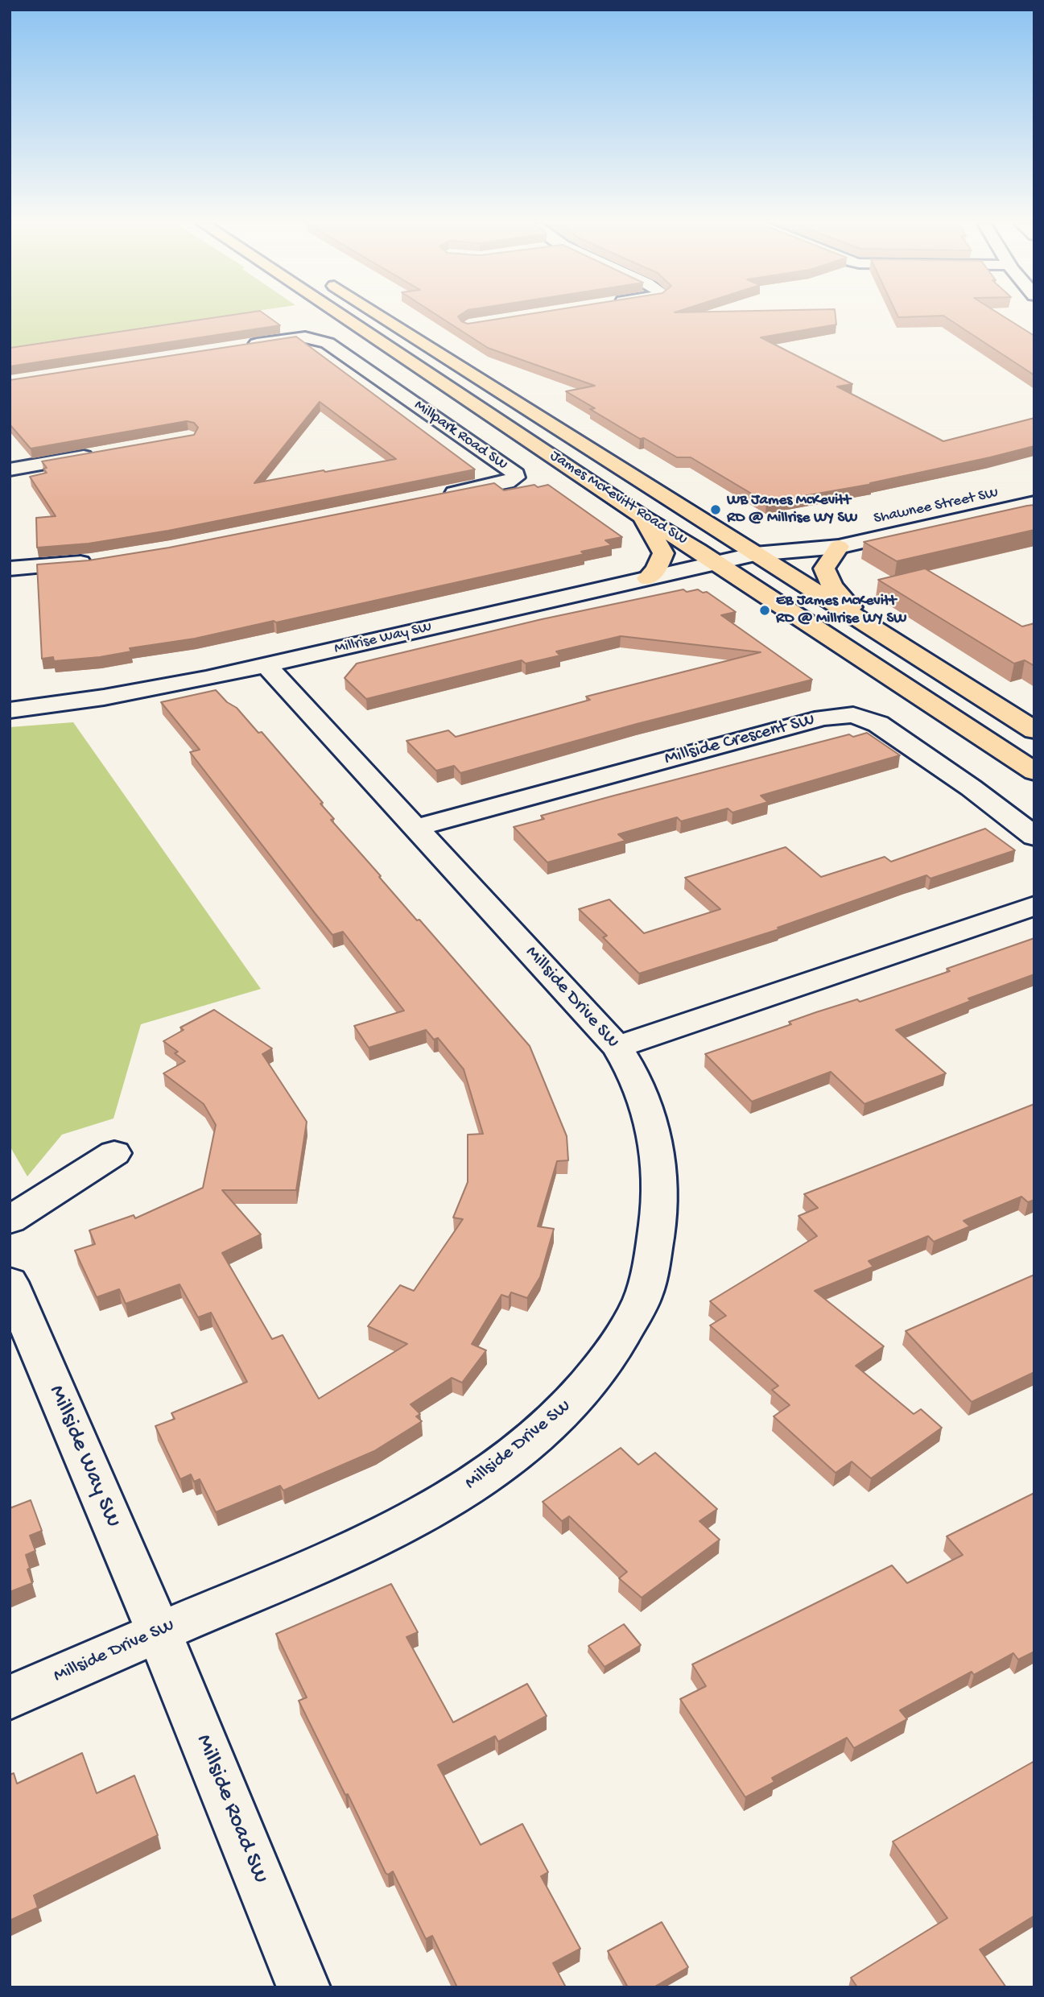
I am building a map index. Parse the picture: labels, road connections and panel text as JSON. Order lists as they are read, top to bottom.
{
  "streets": {
    "main road": ["James McKevitt Road SW"],
    "street": [
      "Millpark Road SW",
      "Shawnee Street SW",
      "Millrise Way SW",
      "Millside Crescent SW",
      "Millside Drive SW",
      "Millside Way SW",
      "Millside Road SW"
    ]
  },
  "crossings": [
    ["James McKevitt Road SW", "Shawnee Street SW"],
    ["James McKevitt Road SW", "Millrise Way SW"],
    ["Shawnee Street SW", "Millrise Way SW"],
    ["Millrise Way SW", "Millside Drive SW"],
    ["Millside Crescent SW", "Millside Drive SW"],
    ["Millside Drive SW", "Millside Way SW"],
    ["Millside Drive SW", "Millside Road SW"],
    ["Millside Way SW", "Millside Road SW"]
  ],
  "places": ["WB James McKevitt RD @ Millrise WY SW", "EB James McKevitt RD @ Millrise WY SW"]
}
